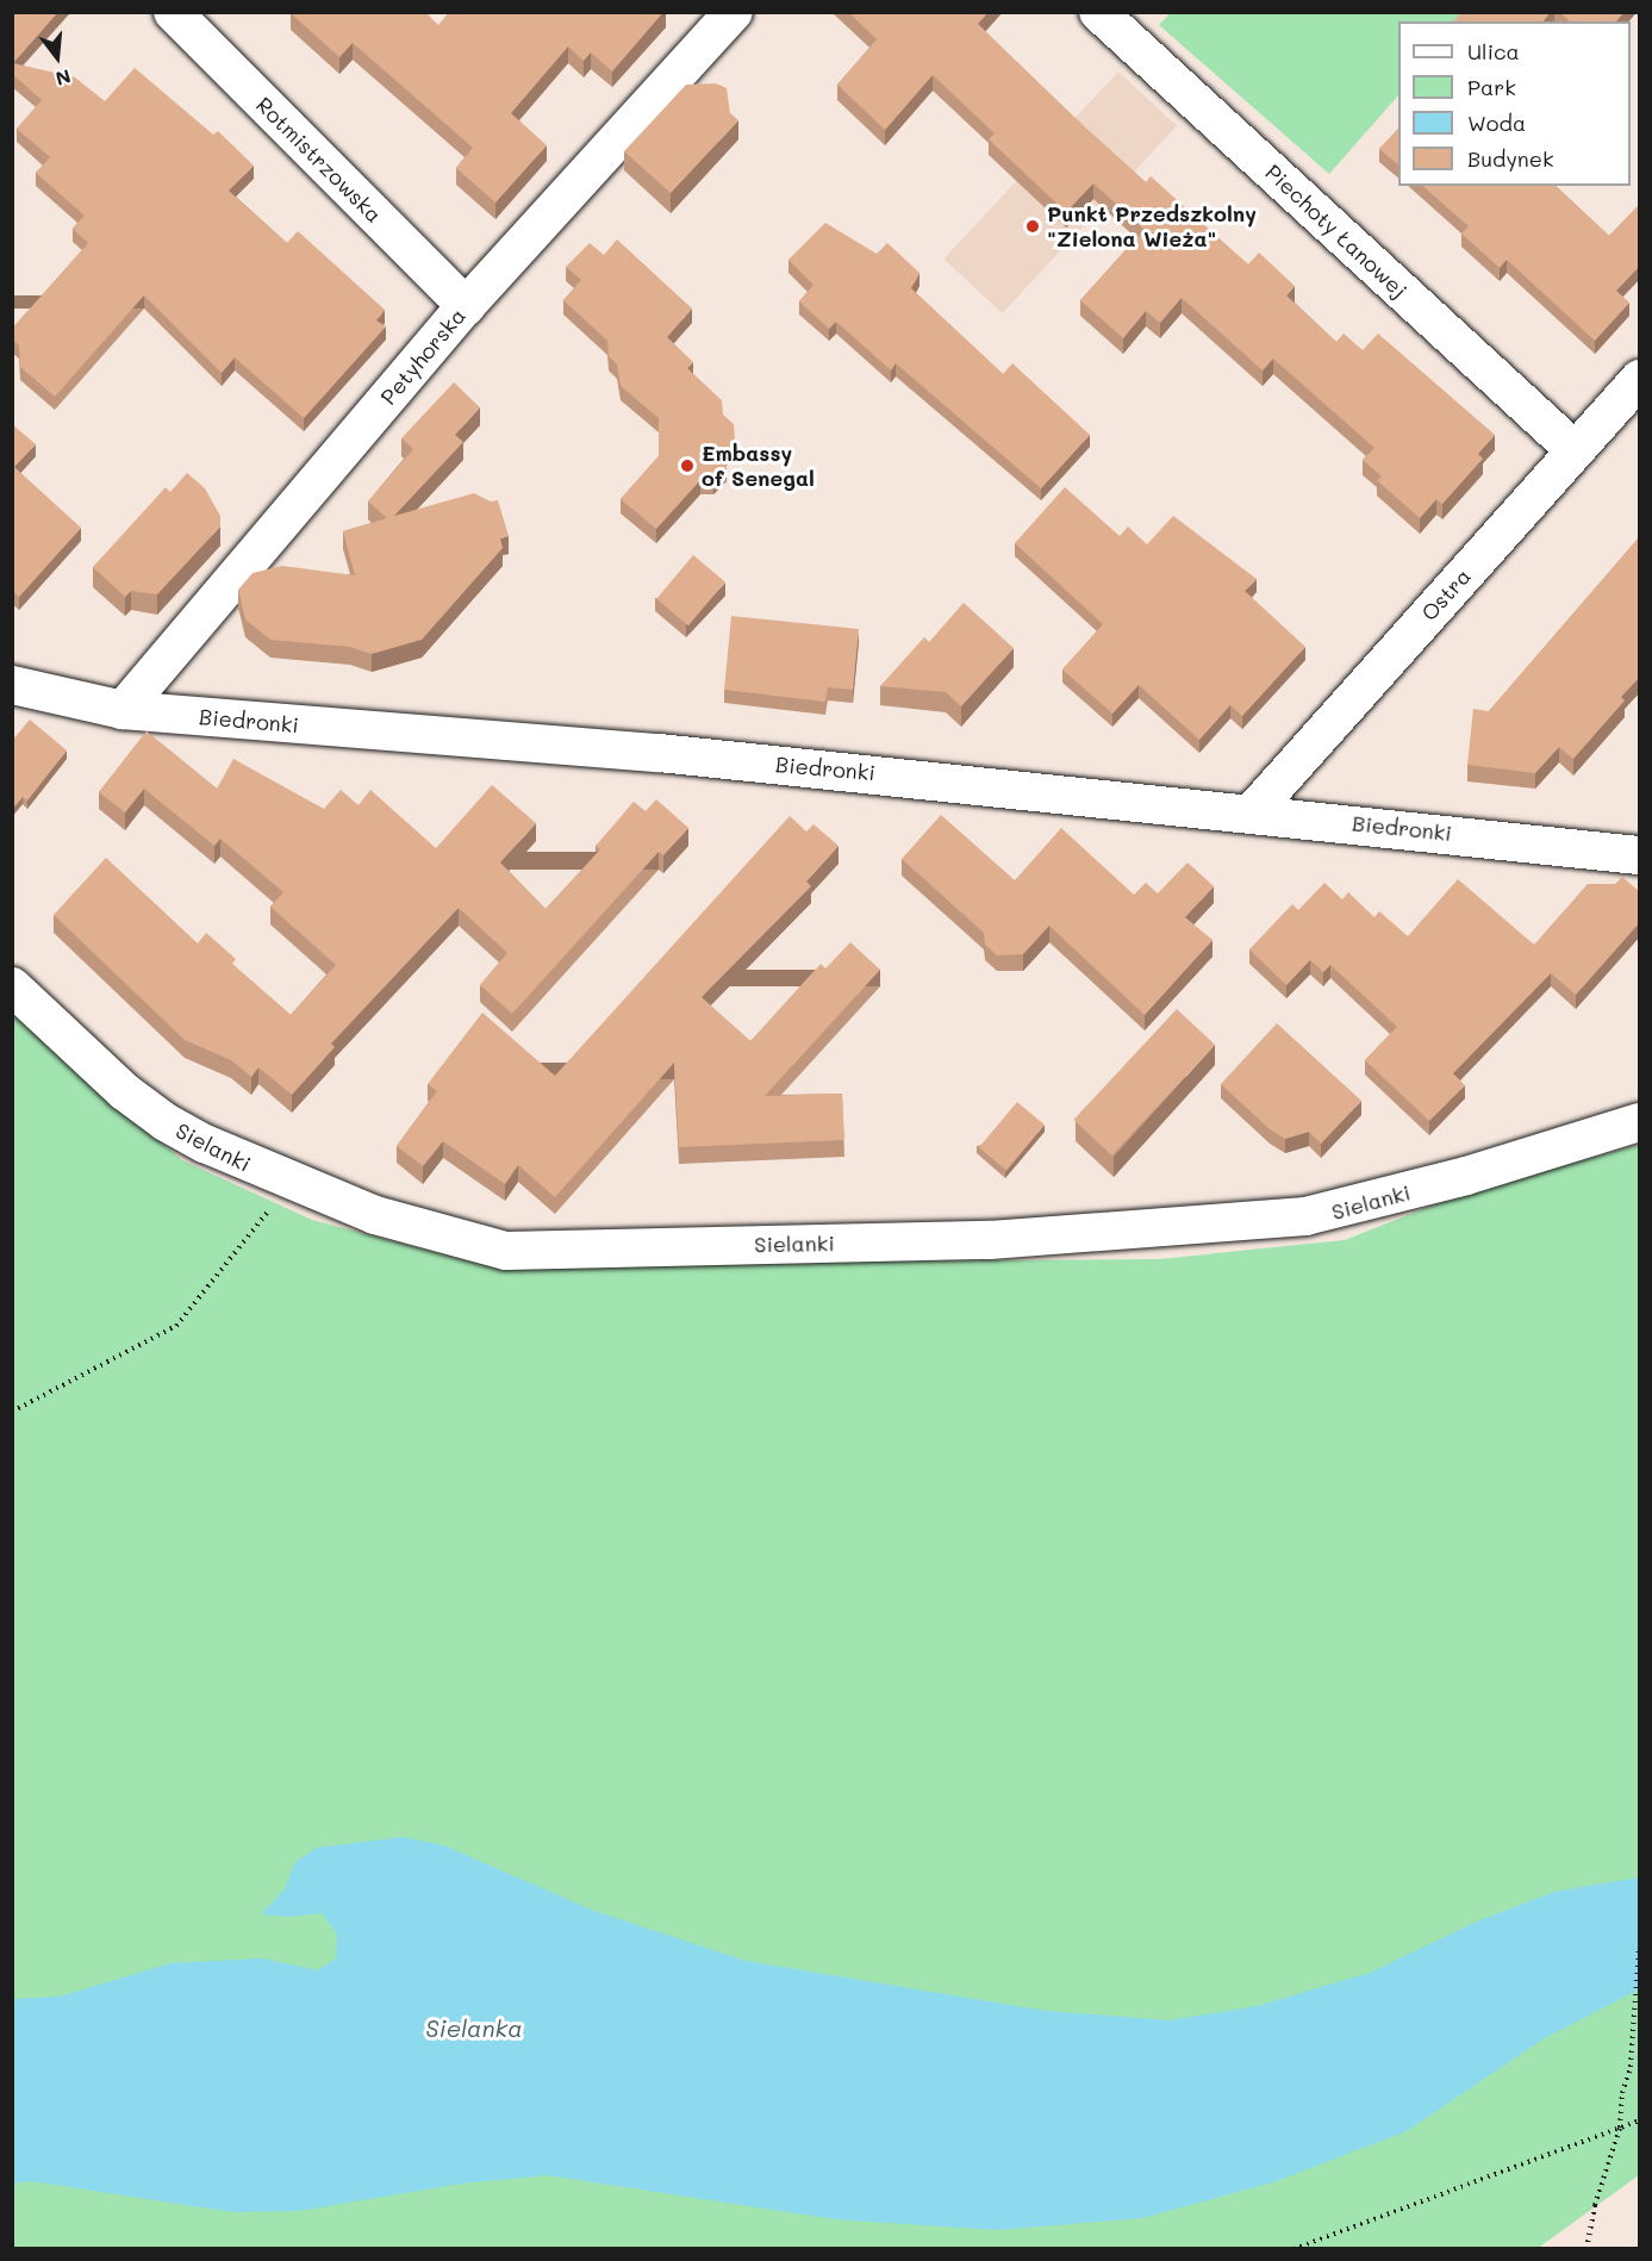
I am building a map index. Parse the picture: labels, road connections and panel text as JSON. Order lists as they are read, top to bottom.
{
  "streets": {
    "street": [
      "Rotmistrzowska",
      "Piechoty Łanowej",
      "Petyhorska",
      "Ostra",
      "Biedronki",
      "Sielanki"
    ]
  },
  "crossings": [
    ["Rotmistrzowska", "Petyhorska"],
    ["Piechoty Łanowej", "Ostra"],
    ["Petyhorska", "Biedronki"],
    ["Ostra", "Biedronki"]
  ],
  "water": ["Sielanka"],
  "places": ["Punkt Przedszkolny \"Zielona Wieża\"", "Embassy of Senegal"],
  "legend": [
    "Ulica",
    "Park",
    "Woda",
    "Budynek"
  ],
  "north": "bottom"
}
